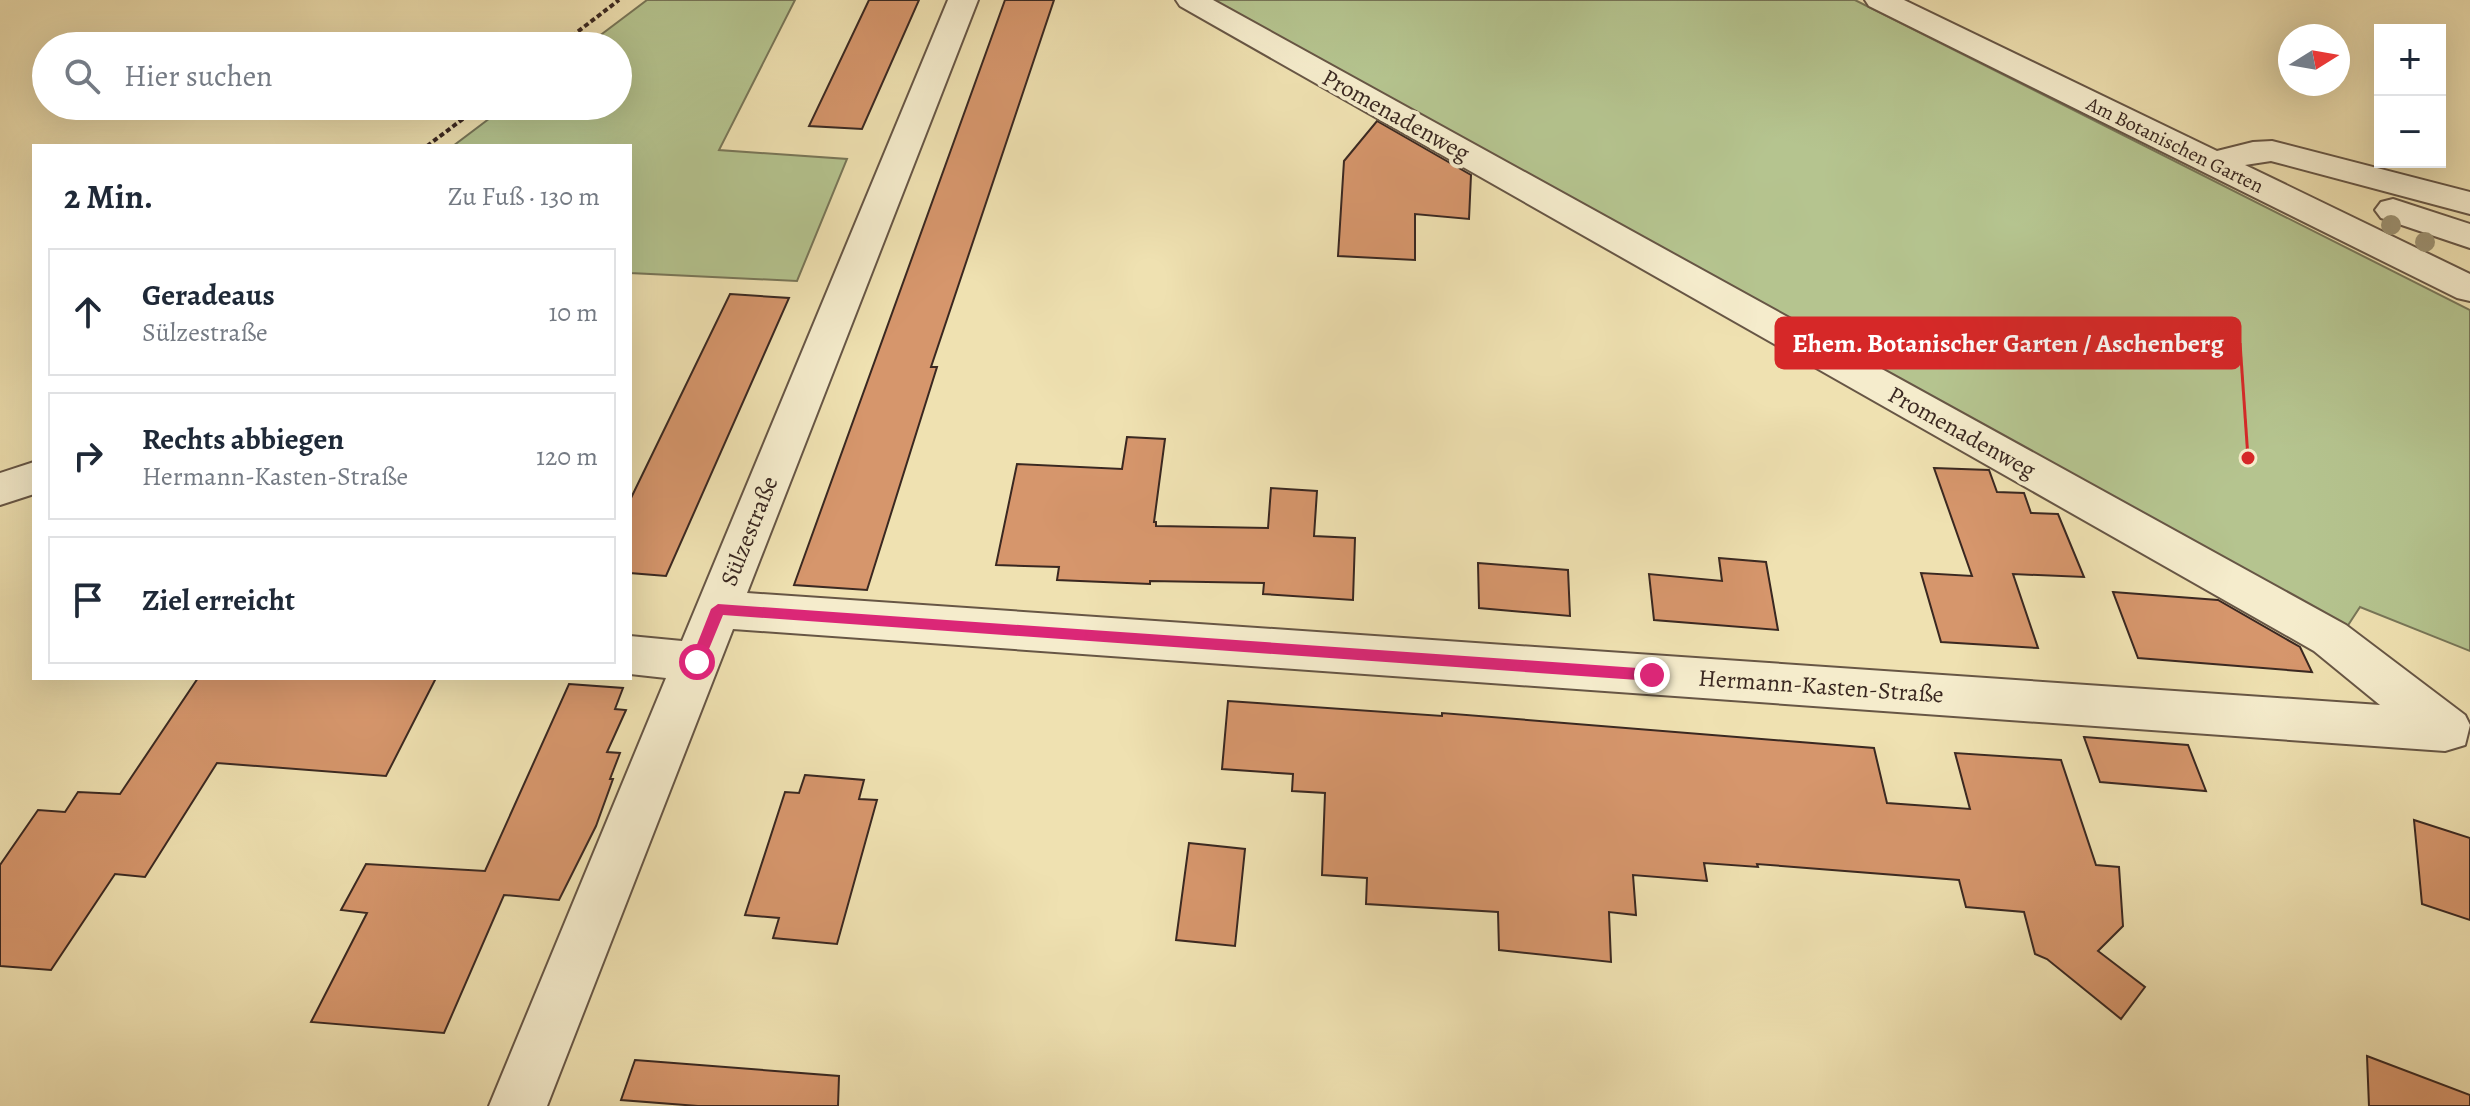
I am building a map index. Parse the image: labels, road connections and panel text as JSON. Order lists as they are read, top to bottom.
{
  "streets": {
    "street": [
      "Promenadenweg",
      "Am Botanischen Garten",
      "Sülzestraße",
      "Hermann-Kasten-Straße"
    ]
  },
  "crossings": [
    ["Promenadenweg", "Hermann-Kasten-Straße"],
    ["Sülzestraße", "Hermann-Kasten-Straße"]
  ],
  "places": ["Ehem. Botanischer Garten / Aschenberg"],
  "north": "right",
  "page": {
    "map_buttons": ["+", "−"],
    "search": "Hier suchen",
    "heading": ["2 Min.", "Zu Fuß · 130 m"],
    "list": [
      ["Geradeaus", "Sülzestraße", "10 m"],
      ["Rechts abbiegen", "Hermann-Kasten-Straße", "120 m"],
      "Ziel erreicht"
    ]
  }
}
